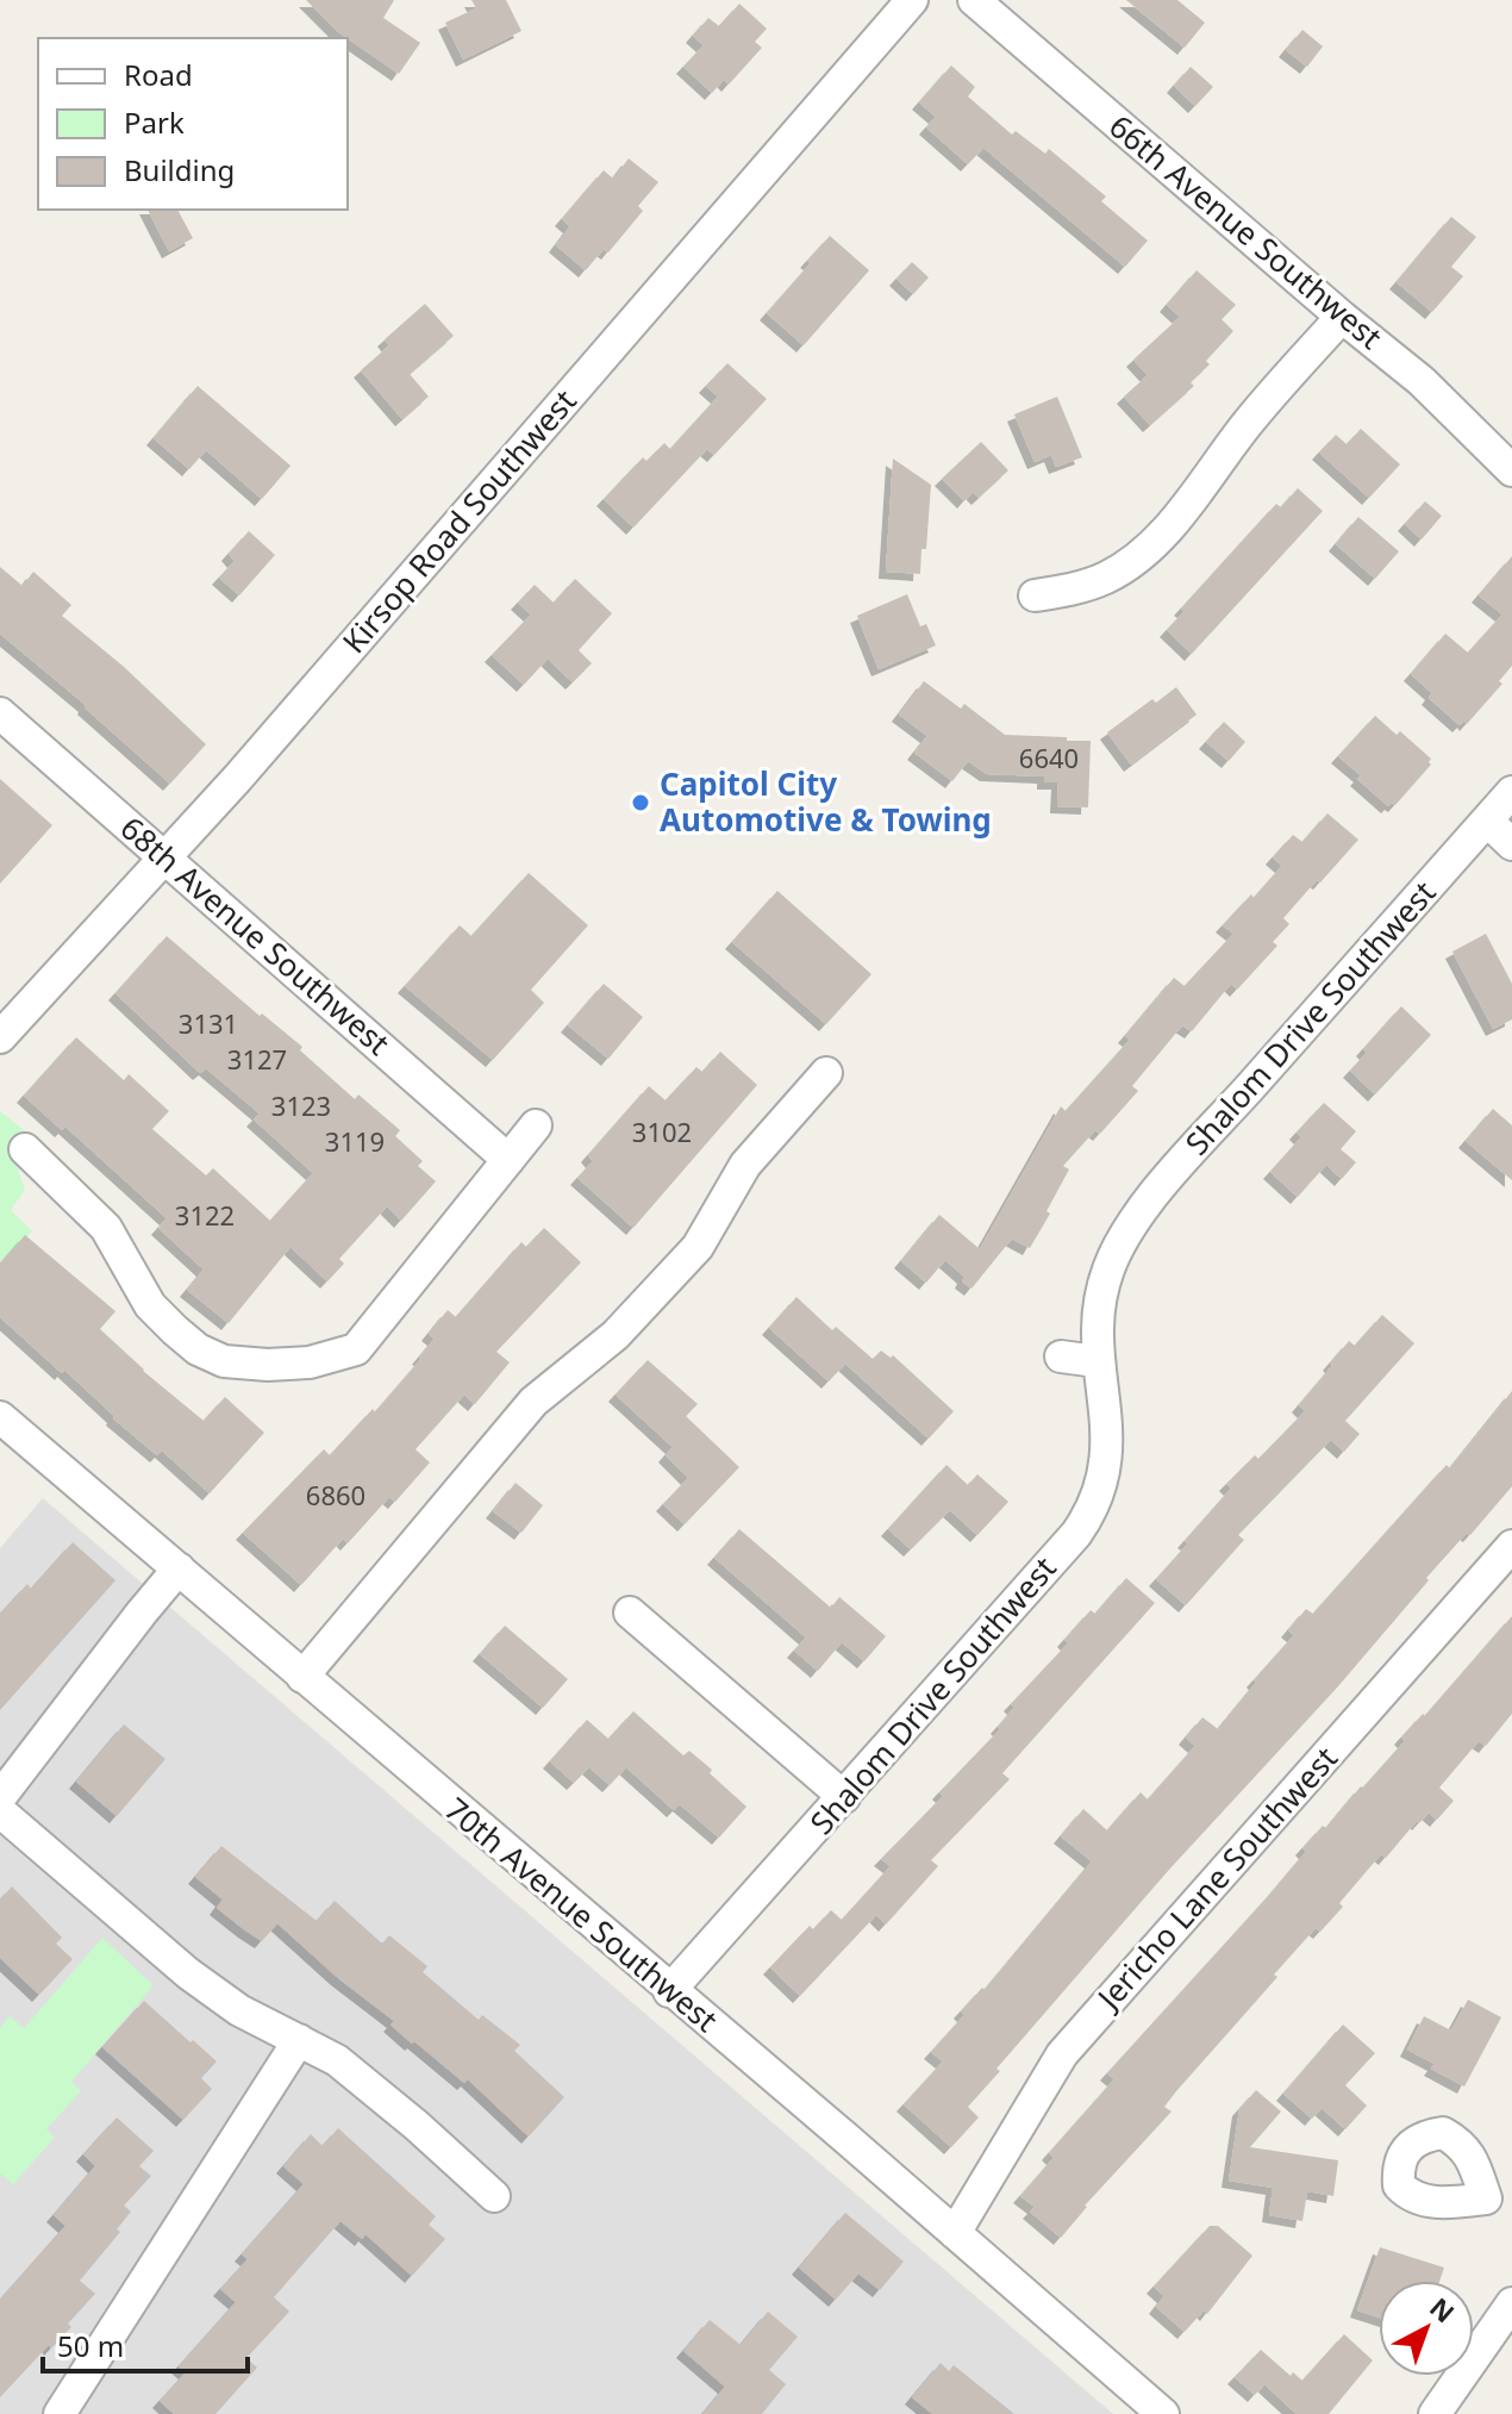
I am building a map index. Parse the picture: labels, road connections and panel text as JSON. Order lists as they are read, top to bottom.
{
  "streets": {
    "street": [
      "66th Avenue Southwest",
      "Kirsop Road Southwest",
      "68th Avenue Southwest",
      "Shalom Drive Southwest",
      "Jericho Lane Southwest",
      "70th Avenue Southwest"
    ]
  },
  "crossings": [
    ["Kirsop Road Southwest", "68th Avenue Southwest"],
    ["Shalom Drive Southwest", "70th Avenue Southwest"],
    ["Jericho Lane Southwest", "70th Avenue Southwest"]
  ],
  "places": ["Capitol City Automotive & Towing"],
  "house_numbers": [
    "6640",
    "3131",
    "3127",
    "3123",
    "3102",
    "3119",
    "3122",
    "6860"
  ],
  "legend": ["Road", "Park", "Building"],
  "scale_bar": "50 m",
  "north": "top right"
}
